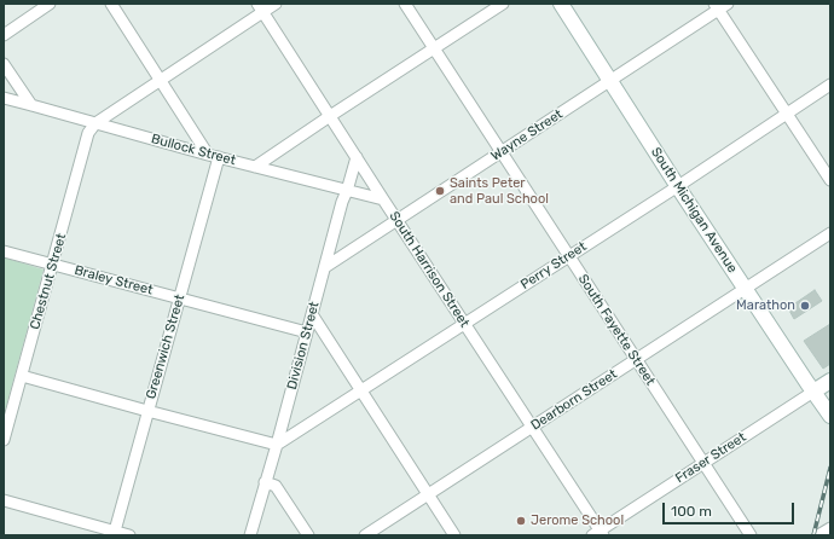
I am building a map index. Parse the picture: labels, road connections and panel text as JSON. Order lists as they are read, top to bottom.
{
  "streets": {
    "street": [
      "Wayne Street",
      "Bullock Street",
      "South Michigan Avenue",
      "Perry Street",
      "South Harrison Street",
      "Braley Street",
      "Chestnut Street",
      "South Fayette Street",
      "Division Street",
      "Greenwich Street",
      "Dearborn Street",
      "Fraser Street"
    ]
  },
  "crossings": [
    ["Wayne Street", "South Michigan Avenue"],
    ["Wayne Street", "South Harrison Street"],
    ["Wayne Street", "South Fayette Street"],
    ["Wayne Street", "Division Street"],
    ["Bullock Street", "South Harrison Street"],
    ["Bullock Street", "Chestnut Street"],
    ["Bullock Street", "Division Street"],
    ["Bullock Street", "Greenwich Street"],
    ["South Michigan Avenue", "Perry Street"],
    ["South Michigan Avenue", "Dearborn Street"],
    ["South Michigan Avenue", "Fraser Street"],
    ["Perry Street", "South Harrison Street"],
    ["Perry Street", "South Fayette Street"],
    ["Perry Street", "Division Street"],
    ["South Harrison Street", "Division Street"],
    ["South Harrison Street", "Dearborn Street"],
    ["South Harrison Street", "Fraser Street"],
    ["Braley Street", "Chestnut Street"],
    ["Braley Street", "Division Street"],
    ["Braley Street", "Greenwich Street"],
    ["South Fayette Street", "Dearborn Street"],
    ["South Fayette Street", "Fraser Street"]
  ],
  "places": ["Saints Peter and Paul School", "Marathon", "Jerome School"],
  "scale_bar": "100 m"
}
